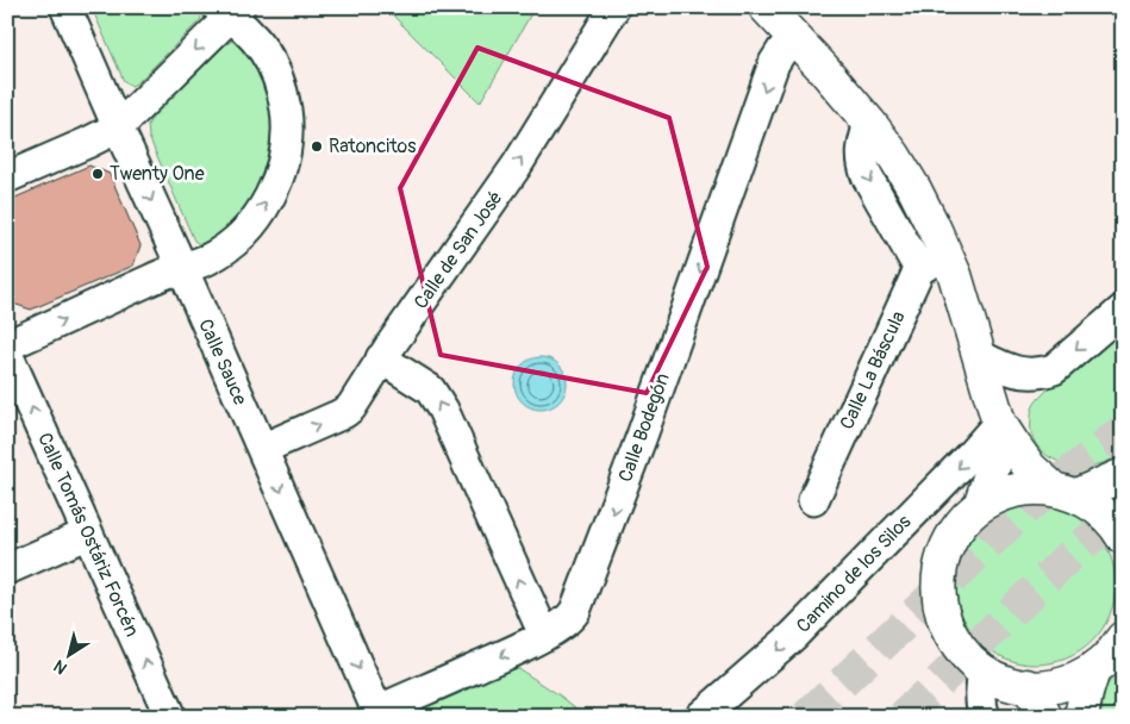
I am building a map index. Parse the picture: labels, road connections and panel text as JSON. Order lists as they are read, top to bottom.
{
  "streets": {
    "street": [
      "Calle de San José",
      "Calle Sauce",
      "Calle La Báscula",
      "Calle Bodegón",
      "Calle Tomás Ostáriz Forcén",
      "Camino de los Silos"
    ]
  },
  "crossings": [
    ["Calle de San José", "Calle Sauce"],
    ["Calle Sauce", "Calle Bodegón"]
  ],
  "one_way": [
    "Calle de San José",
    "Calle Bodegón",
    "Calle Tomás Ostáriz Forcén",
    "Camino de los Silos"
  ],
  "places": ["Ratoncitos", "Twenty One"],
  "north": "bottom left"
}
